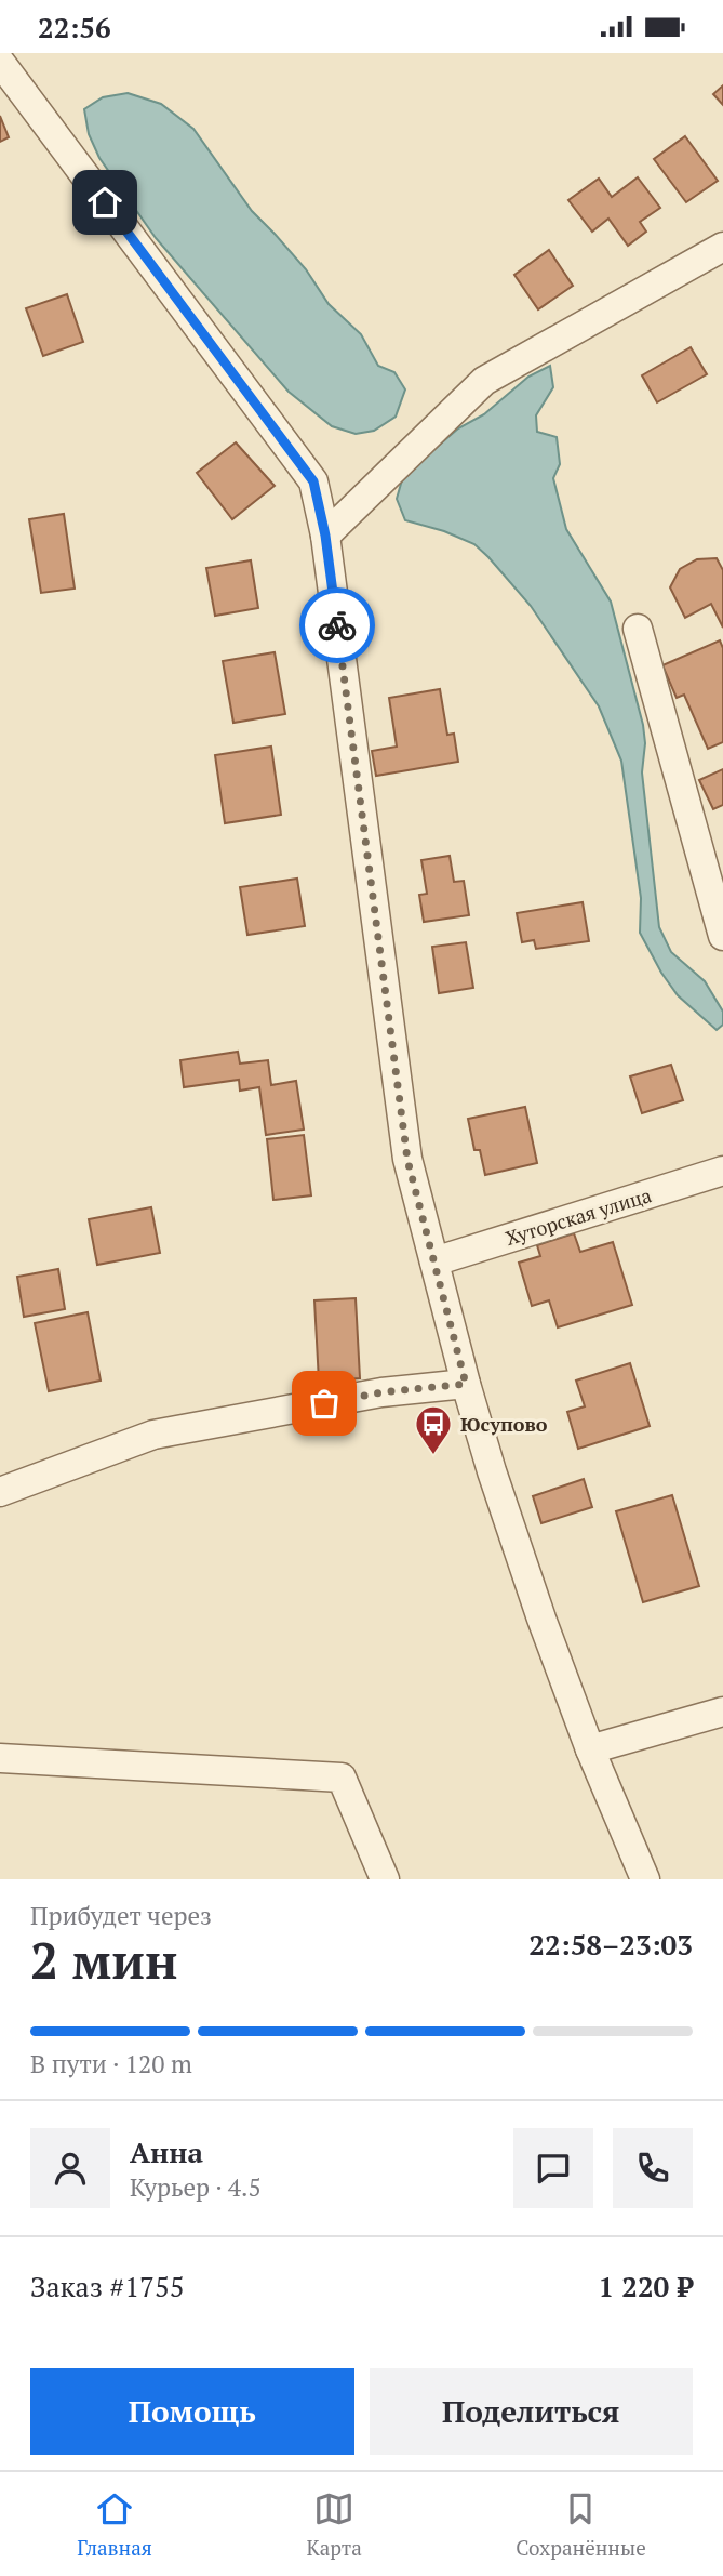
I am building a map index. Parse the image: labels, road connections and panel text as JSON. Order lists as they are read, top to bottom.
{
  "streets": {
    "street": ["Хуторская улица"]
  },
  "places": {
    "bus stop": ["Юсупово"]
  },
  "page": {
    "status": "22:56",
    "heading": ["2 мин", "Прибудет через", "22:58–23:03"],
    "panel": [
      "Анна",
      "Курьер · 4.5",
      "Заказ #1755",
      "1 220 ₽"
    ],
    "bar": "В пути · 120 m",
    "buttons": ["Помощь", "Поделиться"],
    "tabs": ["Главная", "Карта", "Сохранённые"]
  }
}
